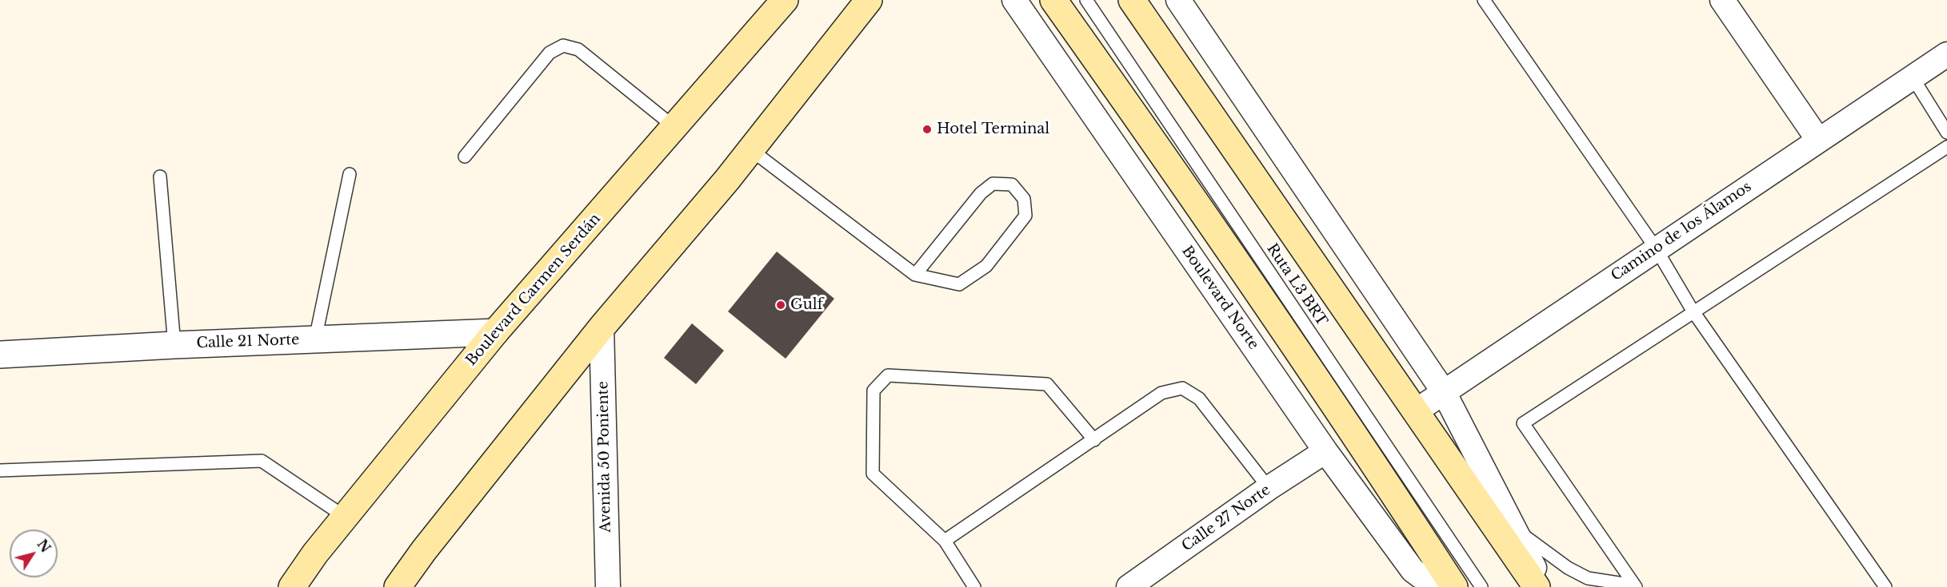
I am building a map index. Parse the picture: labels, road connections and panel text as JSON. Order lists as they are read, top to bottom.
{
  "streets": {
    "main road": ["Boulevard Carmen Serdán"],
    "street": [
      "Camino de los Álamos",
      "Boulevard Norte",
      "Calle 21 Norte",
      "Avenida 50 Poniente",
      "Calle 27 Norte"
    ],
    "lane": ["Ruta L3 BRT"]
  },
  "crossings": [
    ["Boulevard Carmen Serdán", "Calle 21 Norte"],
    ["Boulevard Norte", "Calle 27 Norte"]
  ],
  "places": ["Hotel Terminal", "Gulf"],
  "north": "top right"
}
